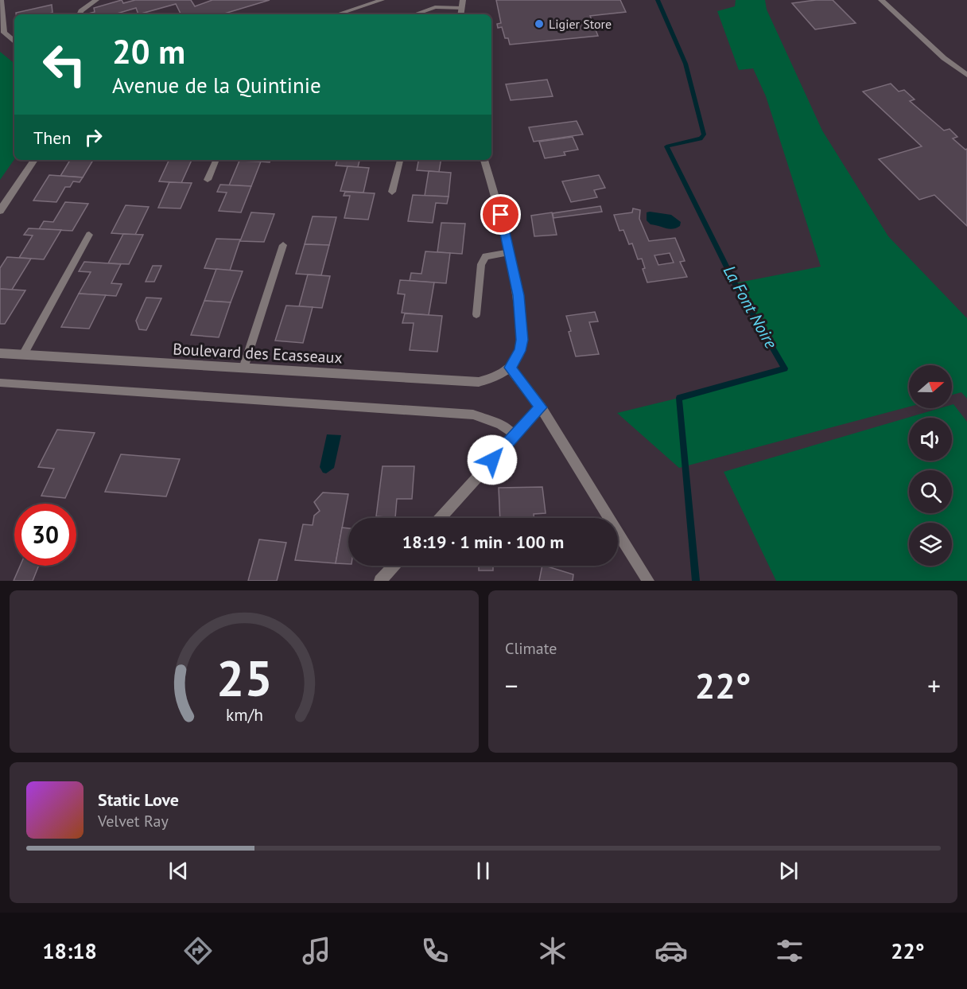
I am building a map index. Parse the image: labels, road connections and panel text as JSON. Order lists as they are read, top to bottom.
{
  "streets": {
    "street": ["Boulevard des Ecasseaux"]
  },
  "water": ["La Font Noire"],
  "places": ["Ligier Store"],
  "north": "right",
  "page": {
    "turn": ["20 m", "Avenue de la Quintinie"],
    "then": "Then",
    "limit": "30",
    "trip": "18:19 · 1 min · 100 m",
    "tile": "Climate",
    "heat": ["−", "22°", "+"],
    "song": ["Static Love", "Velvet Ray"],
    "tabs": ["18:18", "22°"],
    "gauge": ["25", "km/h"]
  }
}
